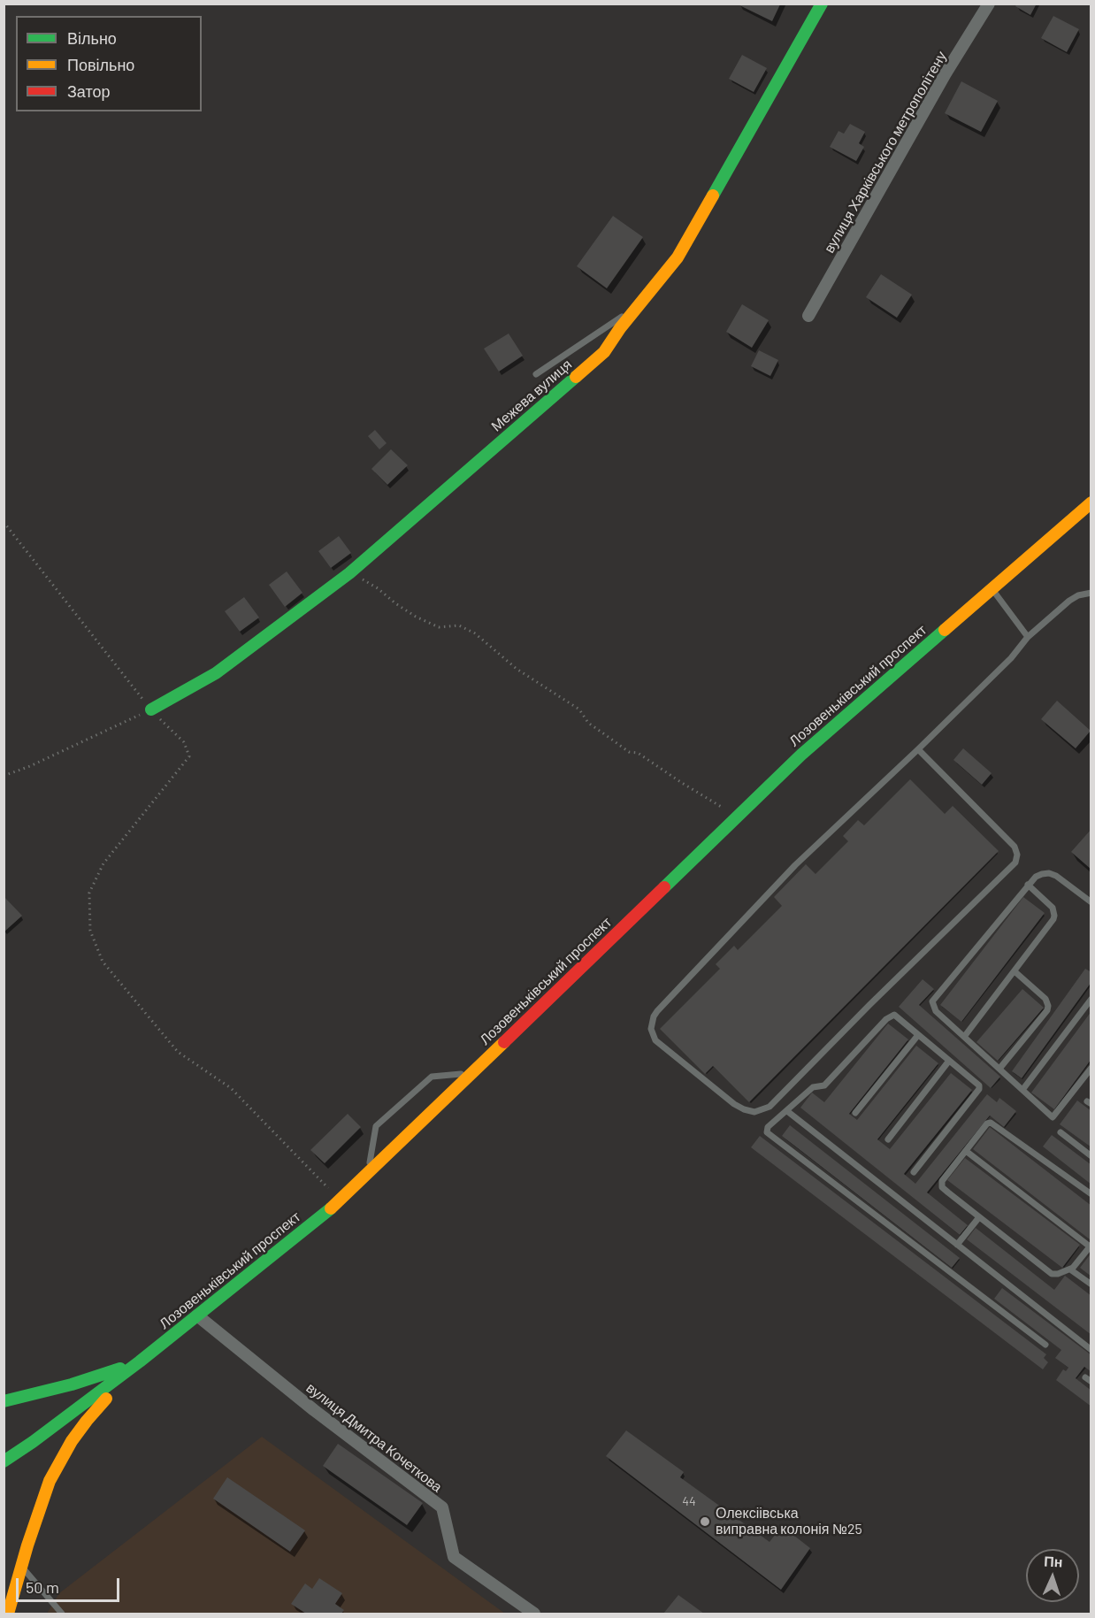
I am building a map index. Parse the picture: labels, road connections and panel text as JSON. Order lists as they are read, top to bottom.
{
  "streets": {
    "main road": ["Межева вулиця", "Лозовеньківський проспект"],
    "street": ["вулиця Харківського метрополітену", "вулиця Дмитра Кочеткова"]
  },
  "crossings": [
    ["Лозовеньківський проспект", "вулиця Дмитра Кочеткова"]
  ],
  "places": ["Олексіівська виправна колонія №25"],
  "house_numbers": ["44"],
  "legend": ["Вільно", "Повільно", "Затор"],
  "scale_bar": "50 m",
  "north": "top"
}
